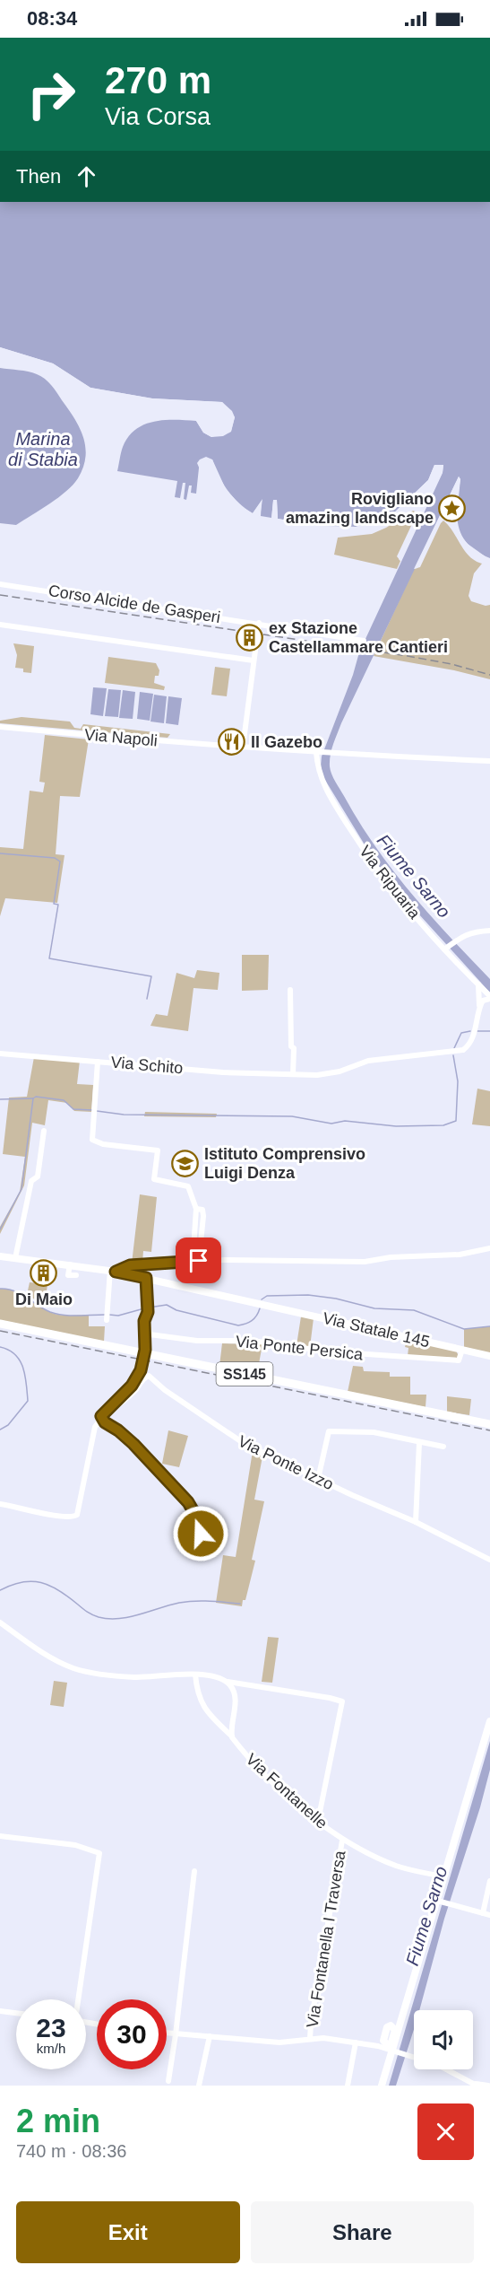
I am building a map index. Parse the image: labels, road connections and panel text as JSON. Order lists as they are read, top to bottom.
{
  "streets": {
    "highway": ["SS145"],
    "main road": ["Via Statale 145"],
    "street": [
      "Corso Alcide de Gasperi",
      "Via Napoli",
      "Via Ripuaria",
      "Via Schito",
      "Via Ponte Persica",
      "Via Ponte Izzo",
      "Via Fontanelle",
      "Via Fontanella I Traversa"
    ]
  },
  "crossings": [
    ["Via Napoli", "Via Ripuaria"],
    ["Via Ripuaria", "Via Schito"],
    ["Via Statale 145", "Via Ponte Persica"],
    ["Via Fontanelle", "Via Fontanella I Traversa"]
  ],
  "water": ["Marina di Stabia", "Fiume Sarno"],
  "places": {
    "place": ["Rovigliano amazing landscape"],
    "building": ["ex Stazione Castellammare Cantieri", "Di Maio"],
    "restaurant": ["Il Gazebo"],
    "school or university": ["Istituto Comprensivo Luigi Denza"]
  },
  "page": {
    "status": "08:34",
    "turn": ["270 m", "Via Corsa"],
    "then": "Then",
    "speed": "23 km/h",
    "limit": "30",
    "heading": ["2 min", "740 m · 08:36"],
    "buttons": ["Exit", "Share"]
  }
}
